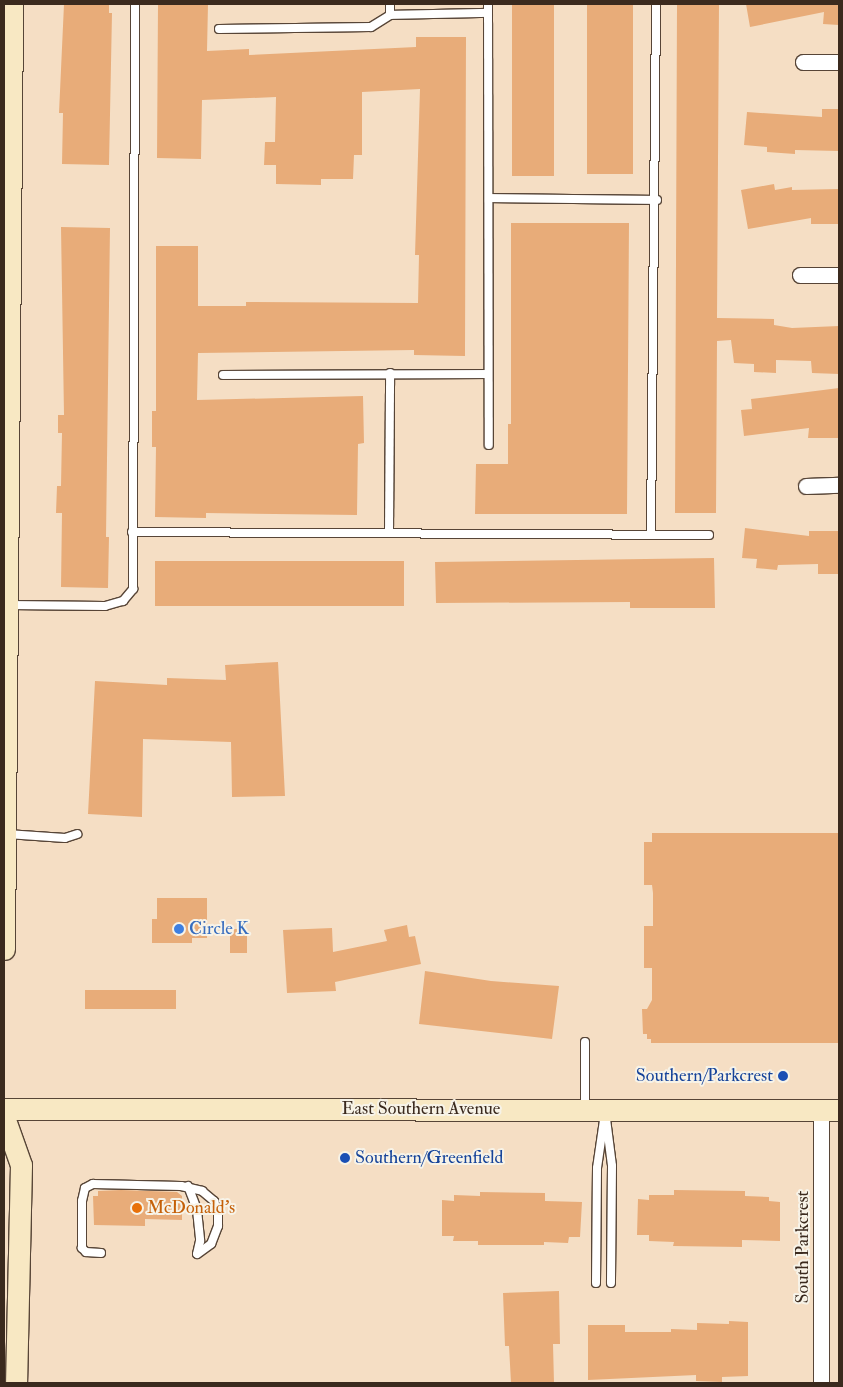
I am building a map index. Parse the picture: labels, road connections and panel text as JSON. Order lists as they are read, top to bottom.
{
  "streets": {
    "main road": ["East Southern Avenue"],
    "street": ["South Parkcrest"]
  },
  "crossings": [
    ["East Southern Avenue", "South Parkcrest"]
  ],
  "places": [
    "Circle K",
    "Southern/Parkcrest",
    "Southern/Greenfield",
    "McDonald's"
  ]
}
